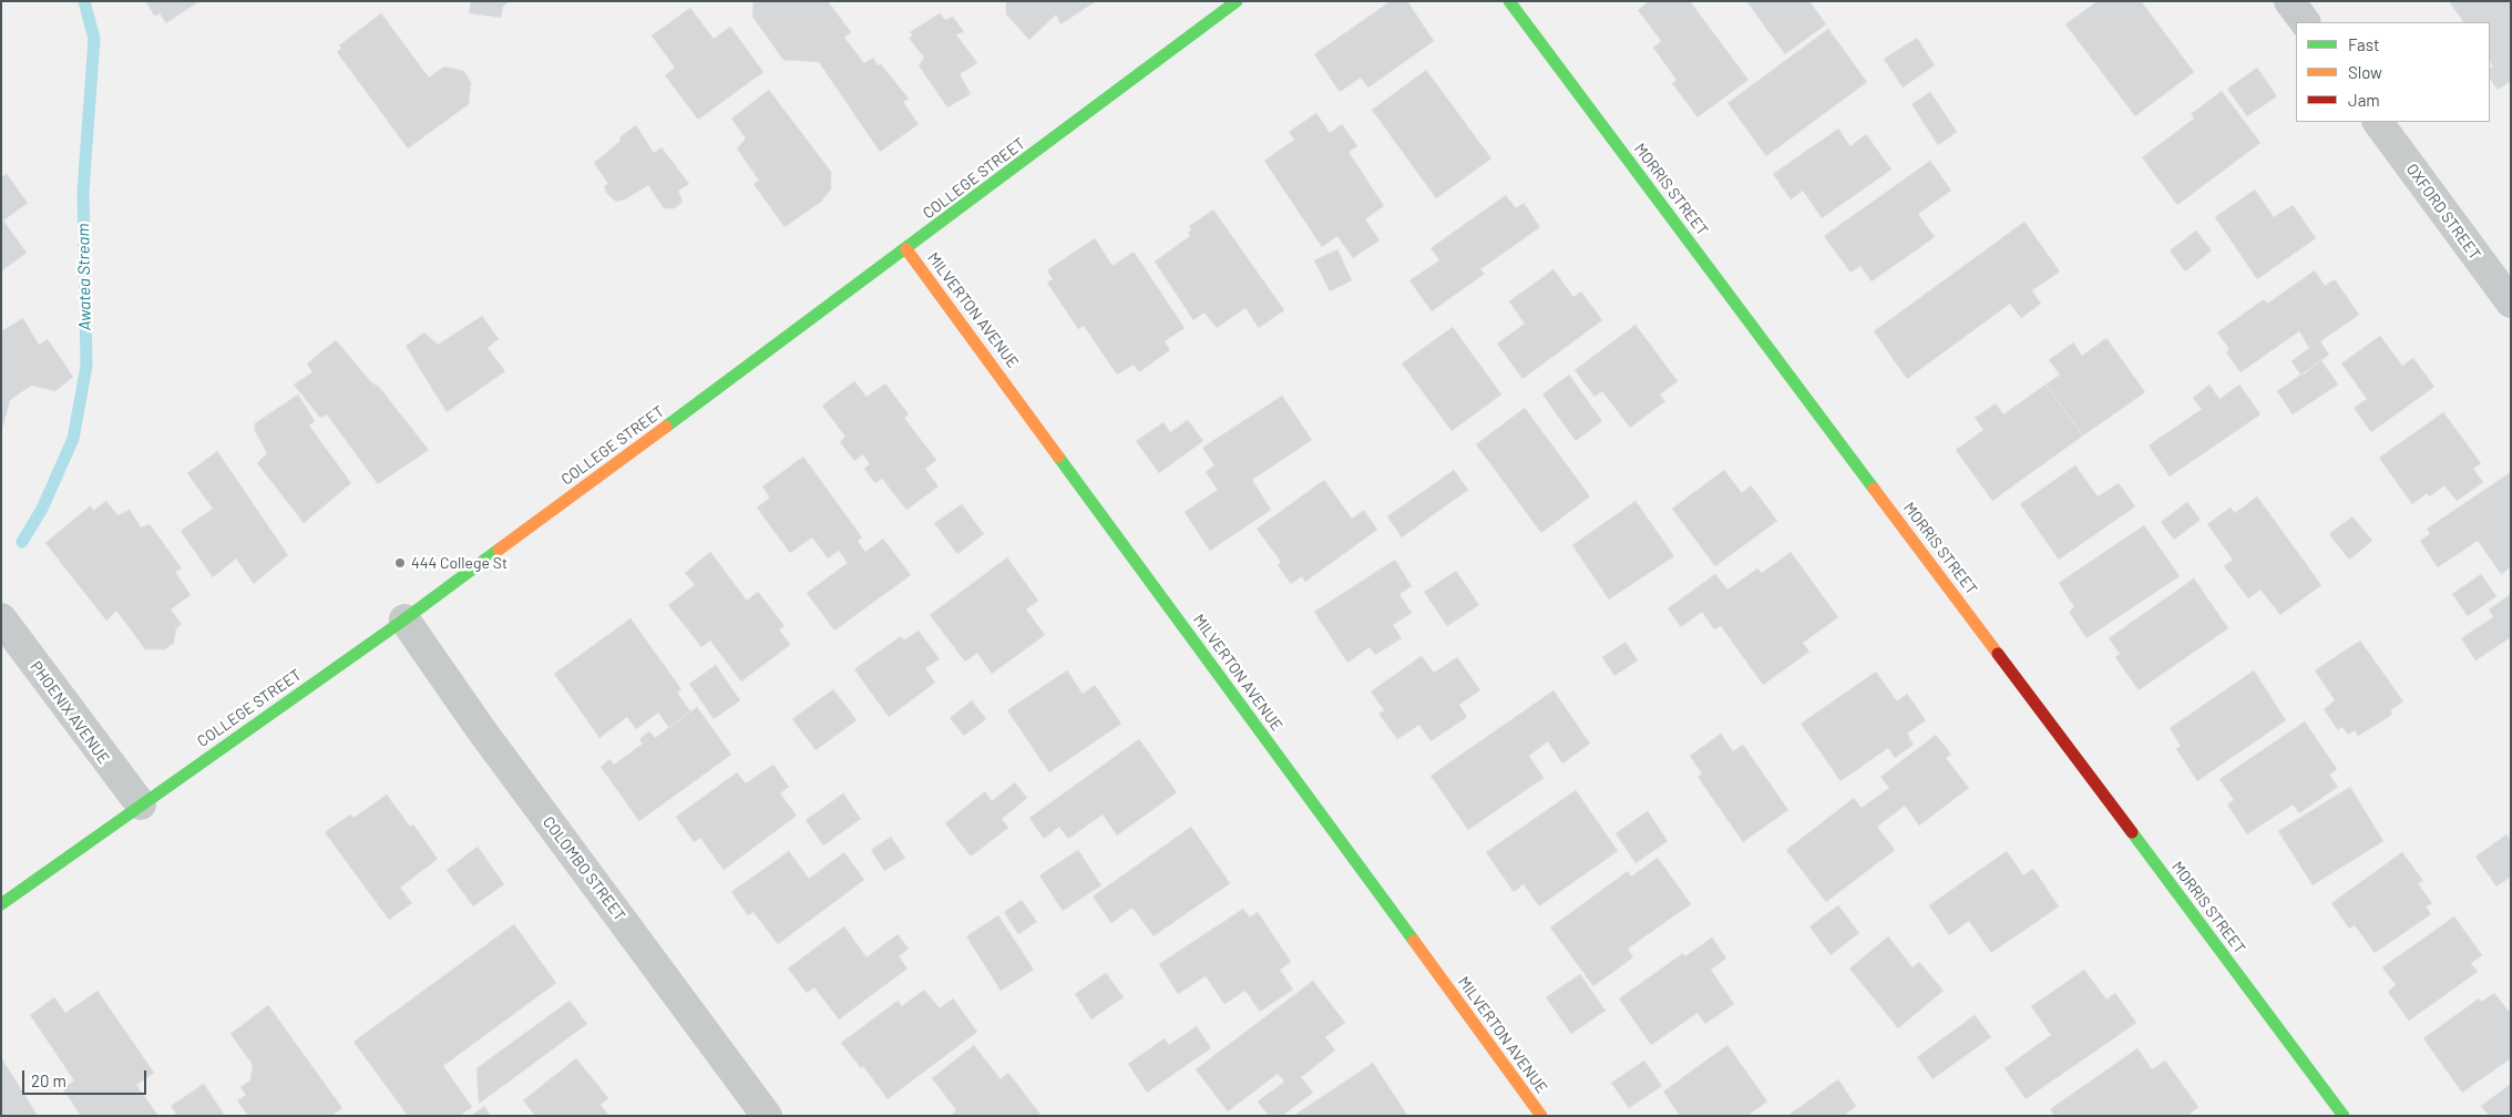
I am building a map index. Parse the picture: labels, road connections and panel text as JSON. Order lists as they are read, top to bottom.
{
  "streets": {
    "street": [
      "COLLEGE STREET",
      "MORRIS STREET",
      "OXFORD STREET",
      "MILVERTON AVENUE",
      "PHOENIX AVENUE",
      "COLOMBO STREET"
    ]
  },
  "crossings": [
    ["COLLEGE STREET", "MILVERTON AVENUE"],
    ["COLLEGE STREET", "PHOENIX AVENUE"],
    ["COLLEGE STREET", "COLOMBO STREET"]
  ],
  "water": ["Awatea Stream"],
  "places": ["444 College St"],
  "legend": ["Fast", "Slow", "Jam"],
  "scale_bar": "20 m"
}
